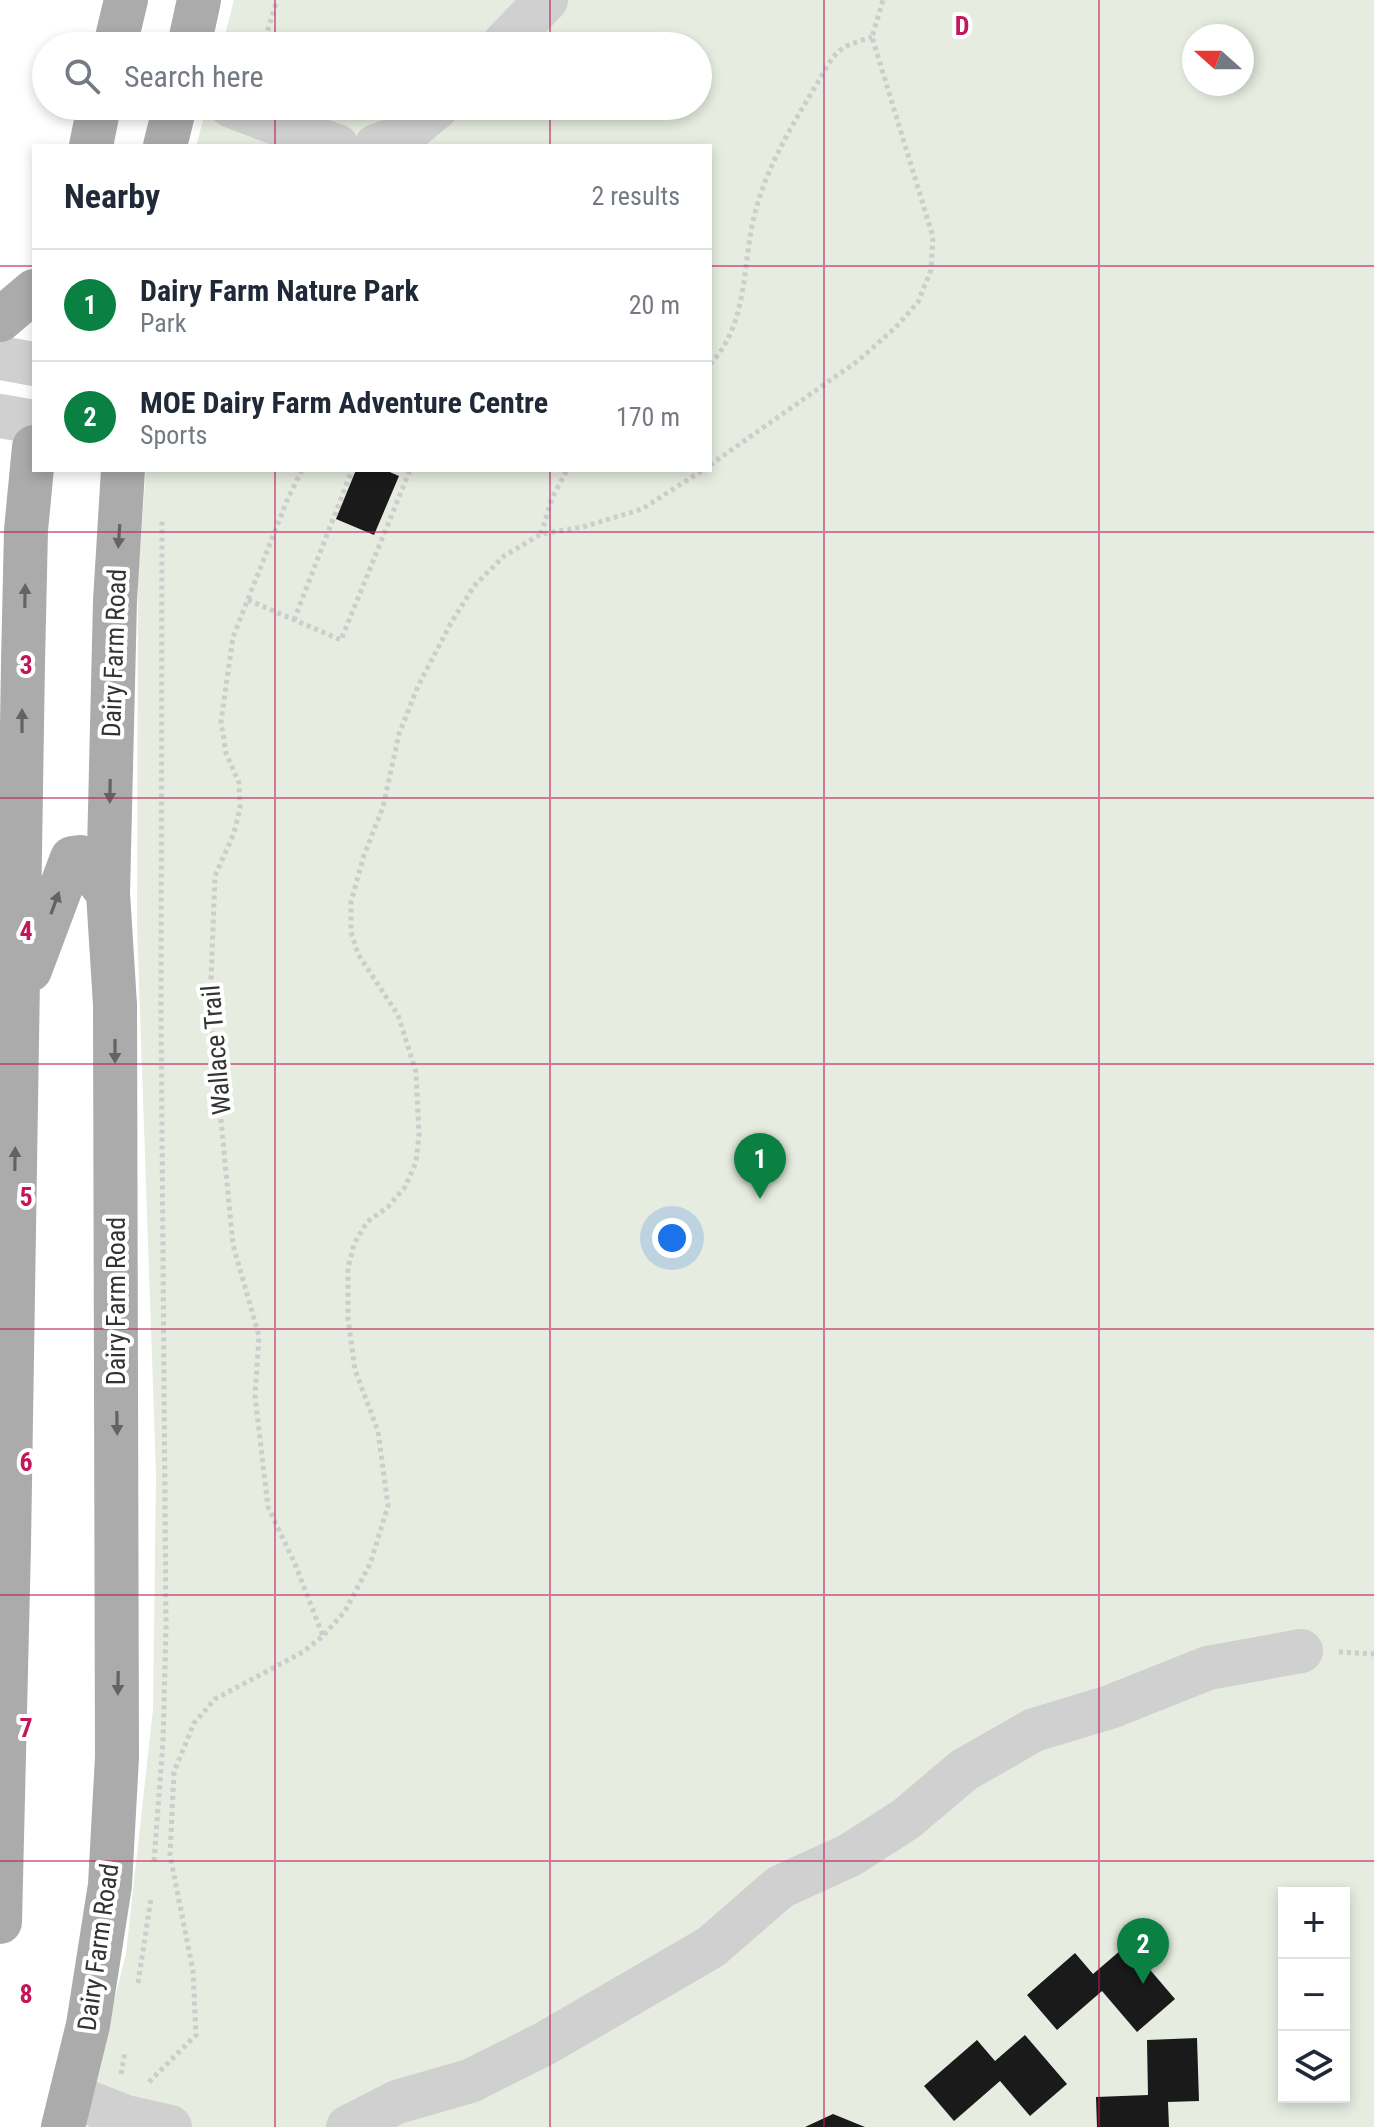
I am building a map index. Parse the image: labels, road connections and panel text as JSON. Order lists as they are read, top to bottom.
{
  "streets": {
    "main road": ["Dairy Farm Road"],
    "path": ["Wallace Trail"]
  },
  "north": "left",
  "page": {
    "search": "Search here",
    "heading": ["Nearby", "2 results"],
    "list": [
      {
        "mark": "1",
        "name": "Dairy Farm Nature Park",
        "note": "Park",
        "value": "20 m"
      },
      {
        "mark": "2",
        "name": "MOE Dairy Farm Adventure Centre",
        "note": "Sports",
        "value": "170 m"
      }
    ],
    "pins": ["1", "2"],
    "map_buttons": ["+", "−"]
  },
  "grid": {
    "columns": ["D"],
    "rows": [
      "3",
      "4",
      "5",
      "6",
      "7",
      "8"
    ]
  }
}
